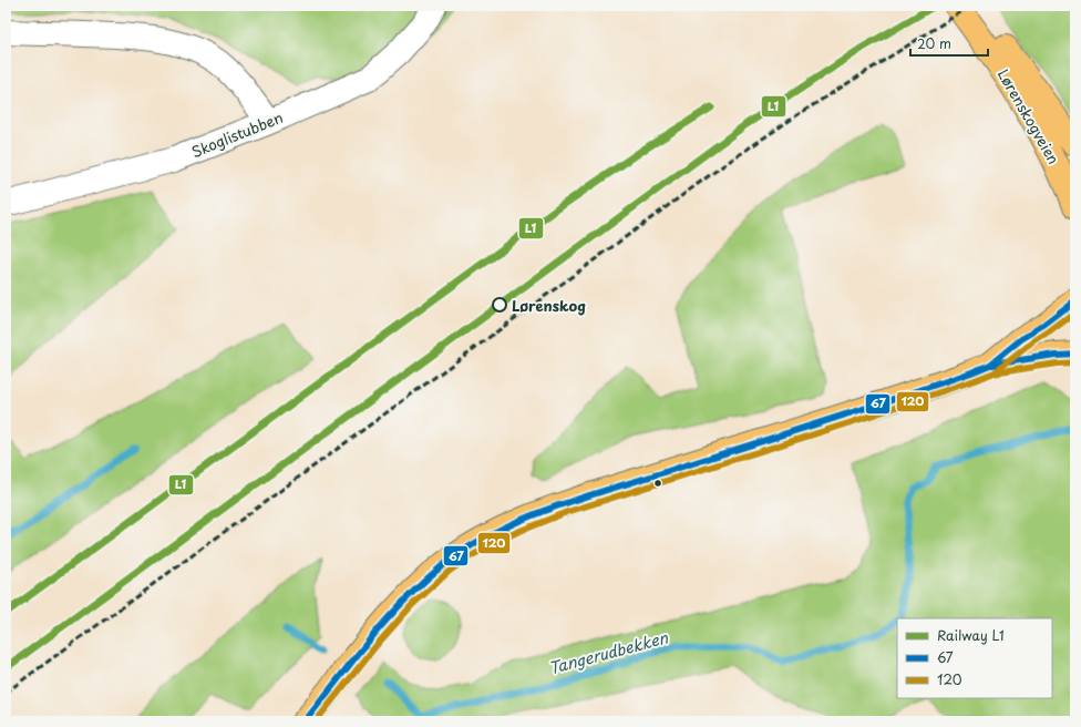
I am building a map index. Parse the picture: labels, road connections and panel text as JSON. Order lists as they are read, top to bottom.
{
  "streets": {
    "main road": ["Lørenskogveien"],
    "street": ["Skoglistubben"]
  },
  "water": ["Tangerudbekken"],
  "places": ["Lørenskog"],
  "lines": ["rail line L1", "transit line 67", "transit line 120"],
  "legend": ["Railway L1", "67", "120"],
  "scale_bar": "20 m"
}
